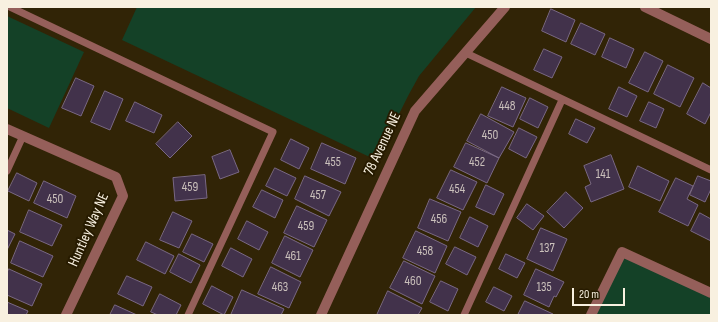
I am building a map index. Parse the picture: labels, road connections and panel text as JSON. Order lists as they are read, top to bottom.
{
  "streets": {
    "street": ["78 Avenue NE", "Huntley Way NE"]
  },
  "house_numbers": [
    "448",
    "450",
    "455",
    "452",
    "141",
    "459",
    "454",
    "457",
    "450",
    "456",
    "459",
    "137",
    "458",
    "461",
    "460",
    "463",
    "135"
  ],
  "scale_bar": "20 m"
}
